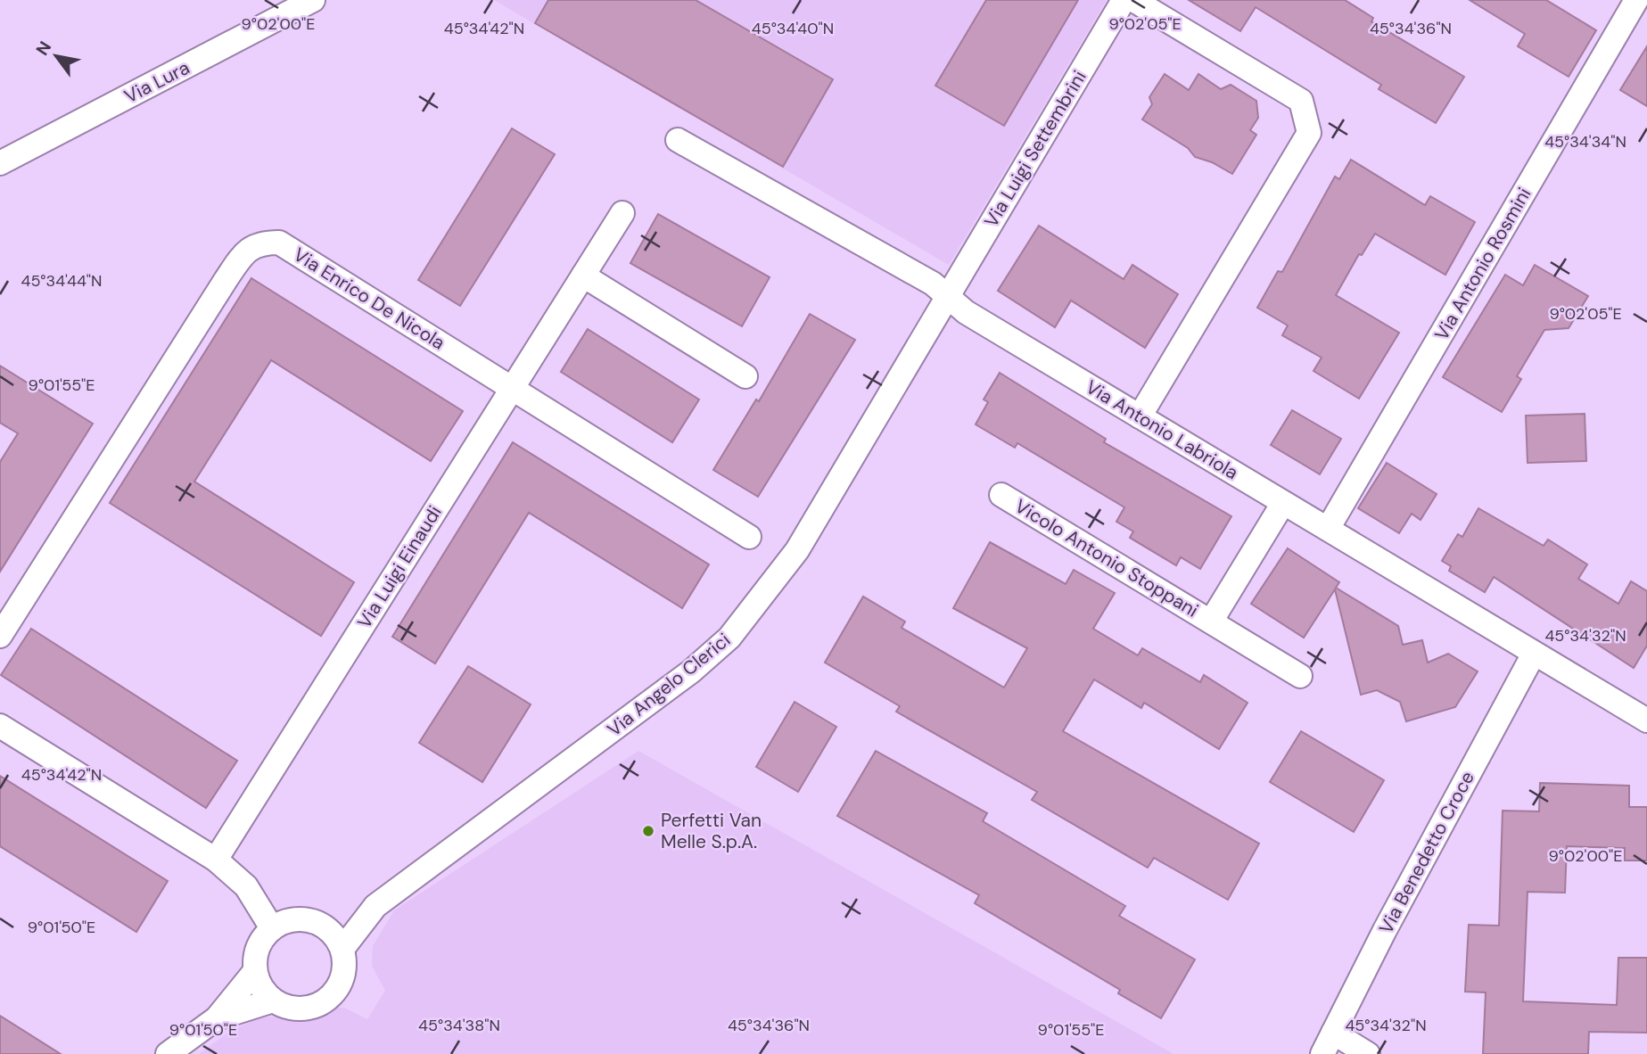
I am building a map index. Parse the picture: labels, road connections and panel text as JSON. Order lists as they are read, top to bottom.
{
  "streets": {
    "street": [
      "Via Lura",
      "Via Luigi Settembrini",
      "Via Antonio Rosmini",
      "Via Enrico De Nicola",
      "Via Antonio Labriola",
      "Vicolo Antonio Stoppani",
      "Via Luigi Einaudi",
      "Via Angelo Clerici",
      "Via Benedetto Croce"
    ]
  },
  "crossings": [
    ["Via Luigi Settembrini", "Via Antonio Labriola"],
    ["Via Luigi Settembrini", "Via Angelo Clerici"],
    ["Via Antonio Rosmini", "Via Antonio Labriola"],
    ["Via Enrico De Nicola", "Via Luigi Einaudi"],
    ["Via Antonio Labriola", "Vicolo Antonio Stoppani"],
    ["Via Antonio Labriola", "Via Angelo Clerici"],
    ["Via Antonio Labriola", "Via Benedetto Croce"]
  ],
  "places": ["Perfetti Van Melle S.p.A."],
  "north": "top left",
  "coordinates": [
    "9°02'00\"E",
    "9°02'05\"E",
    "45°34'42\"N",
    "45°34'40\"N",
    "45°34'36\"N",
    "45°34'34\"N",
    "45°34'44\"N",
    "9°01'55\"E",
    "45°34'32\"N",
    "9°01'50\"E",
    "45°34'38\"N"
  ]
}
